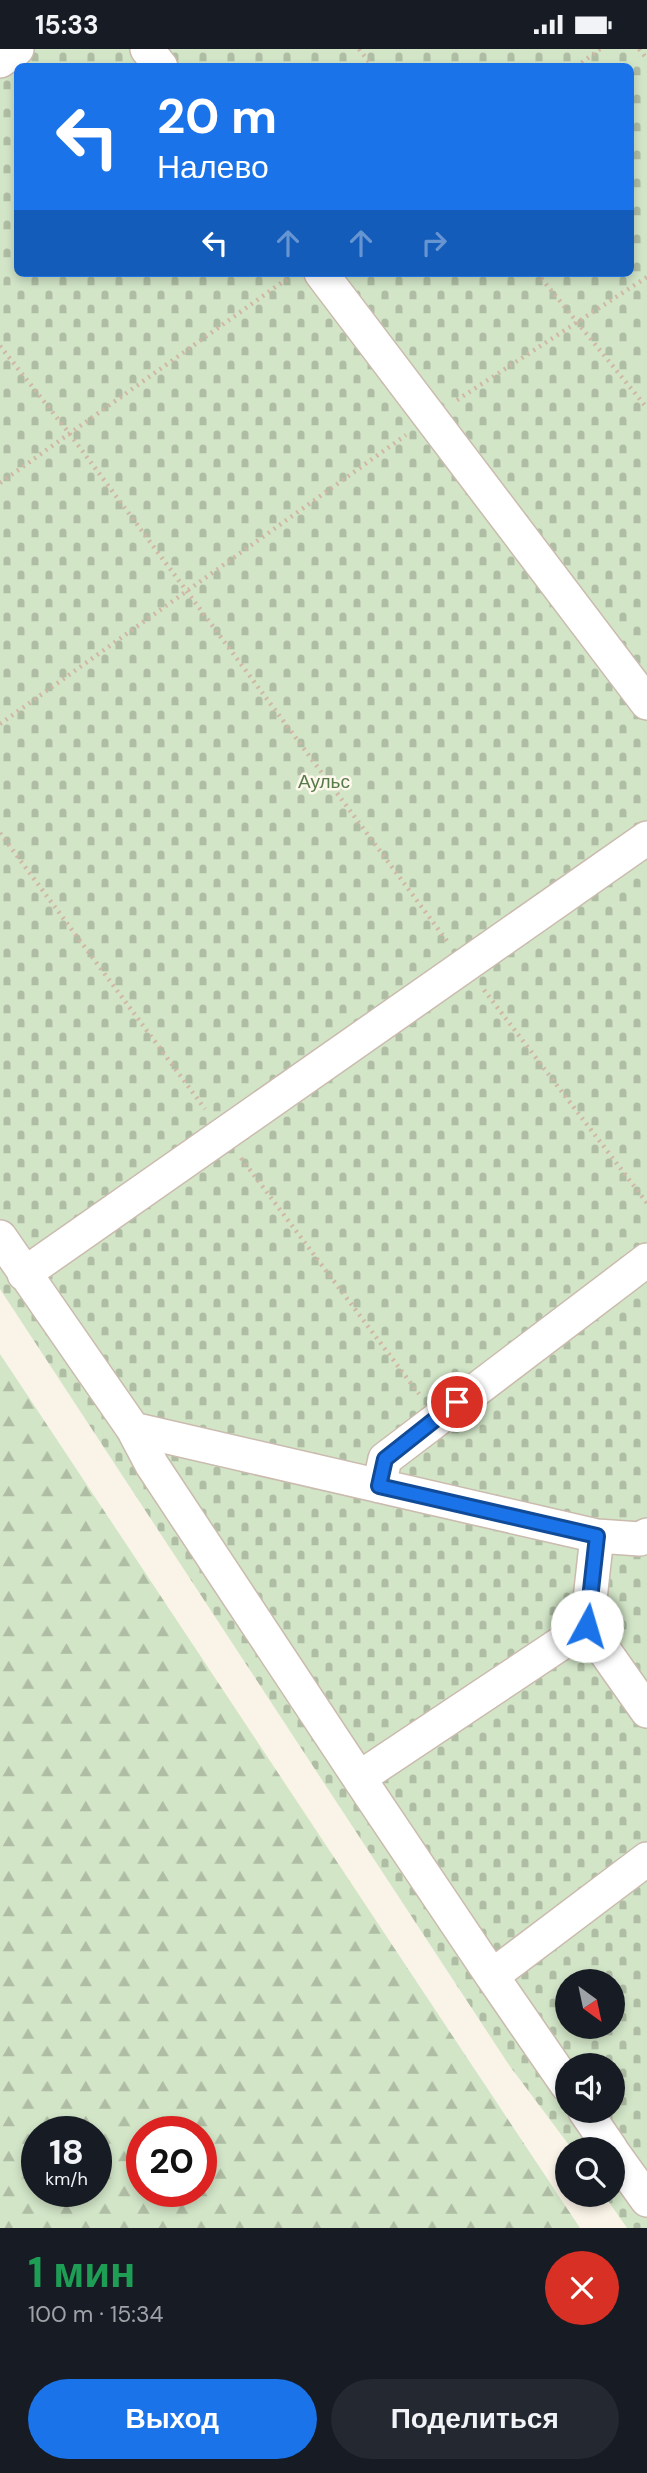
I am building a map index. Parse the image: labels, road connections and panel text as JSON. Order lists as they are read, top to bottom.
{
  "parks": ["Аульс"],
  "north": "bottom right",
  "page": {
    "status": "15:33",
    "turn": ["20 m", "Налево"],
    "speed": "18 km/h",
    "limit": "20",
    "heading": ["1 мин", "100 m · 15:34"],
    "buttons": ["Выход", "Поделиться"]
  }
}
